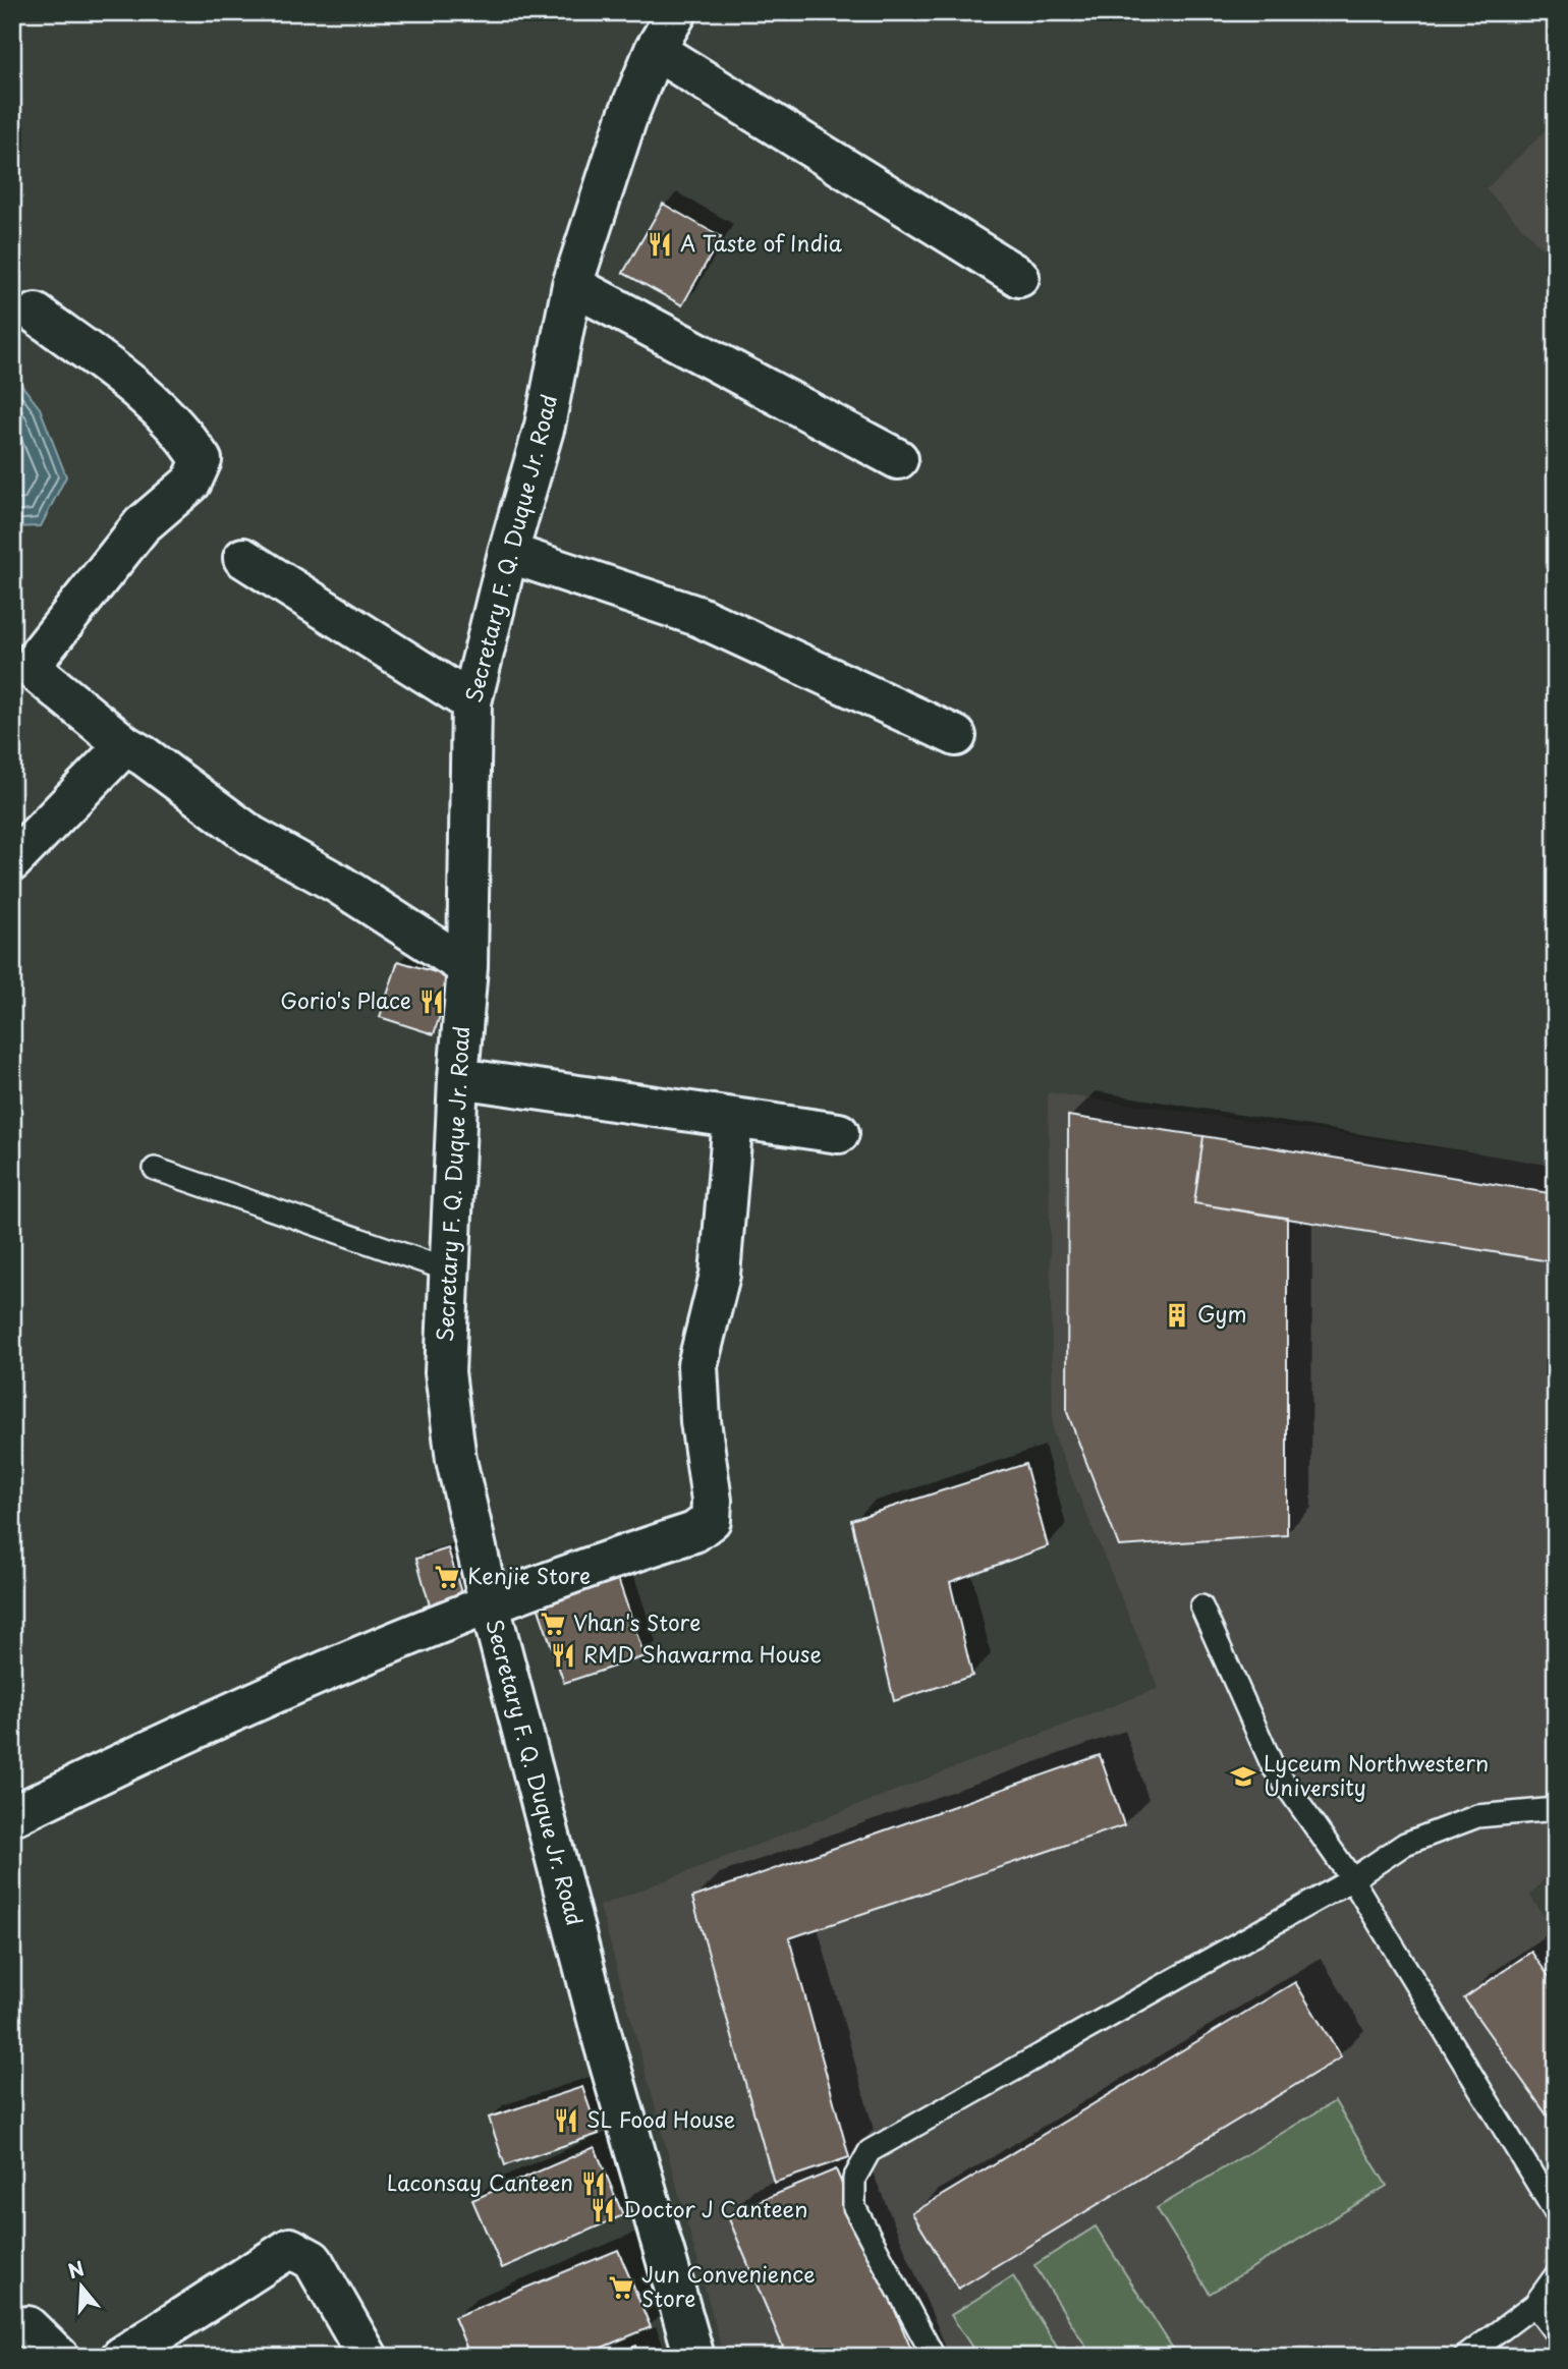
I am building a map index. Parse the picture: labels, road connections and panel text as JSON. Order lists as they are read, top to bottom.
{
  "streets": {
    "street": ["Secretary F. Q. Duque Jr. Road"]
  },
  "places": {
    "restaurant": [
      "A Taste of India",
      "Gorio's Place",
      "RMD Shawarma House",
      "SL Food House",
      "Laconsay Canteen",
      "Doctor J Canteen"
    ],
    "building": ["Gym"],
    "supermarket": ["Kenjie Store", "Vhan's Store", "Jun Convenience Store"],
    "school or university": ["Lyceum Northwestern University"]
  },
  "north": "top"
}
